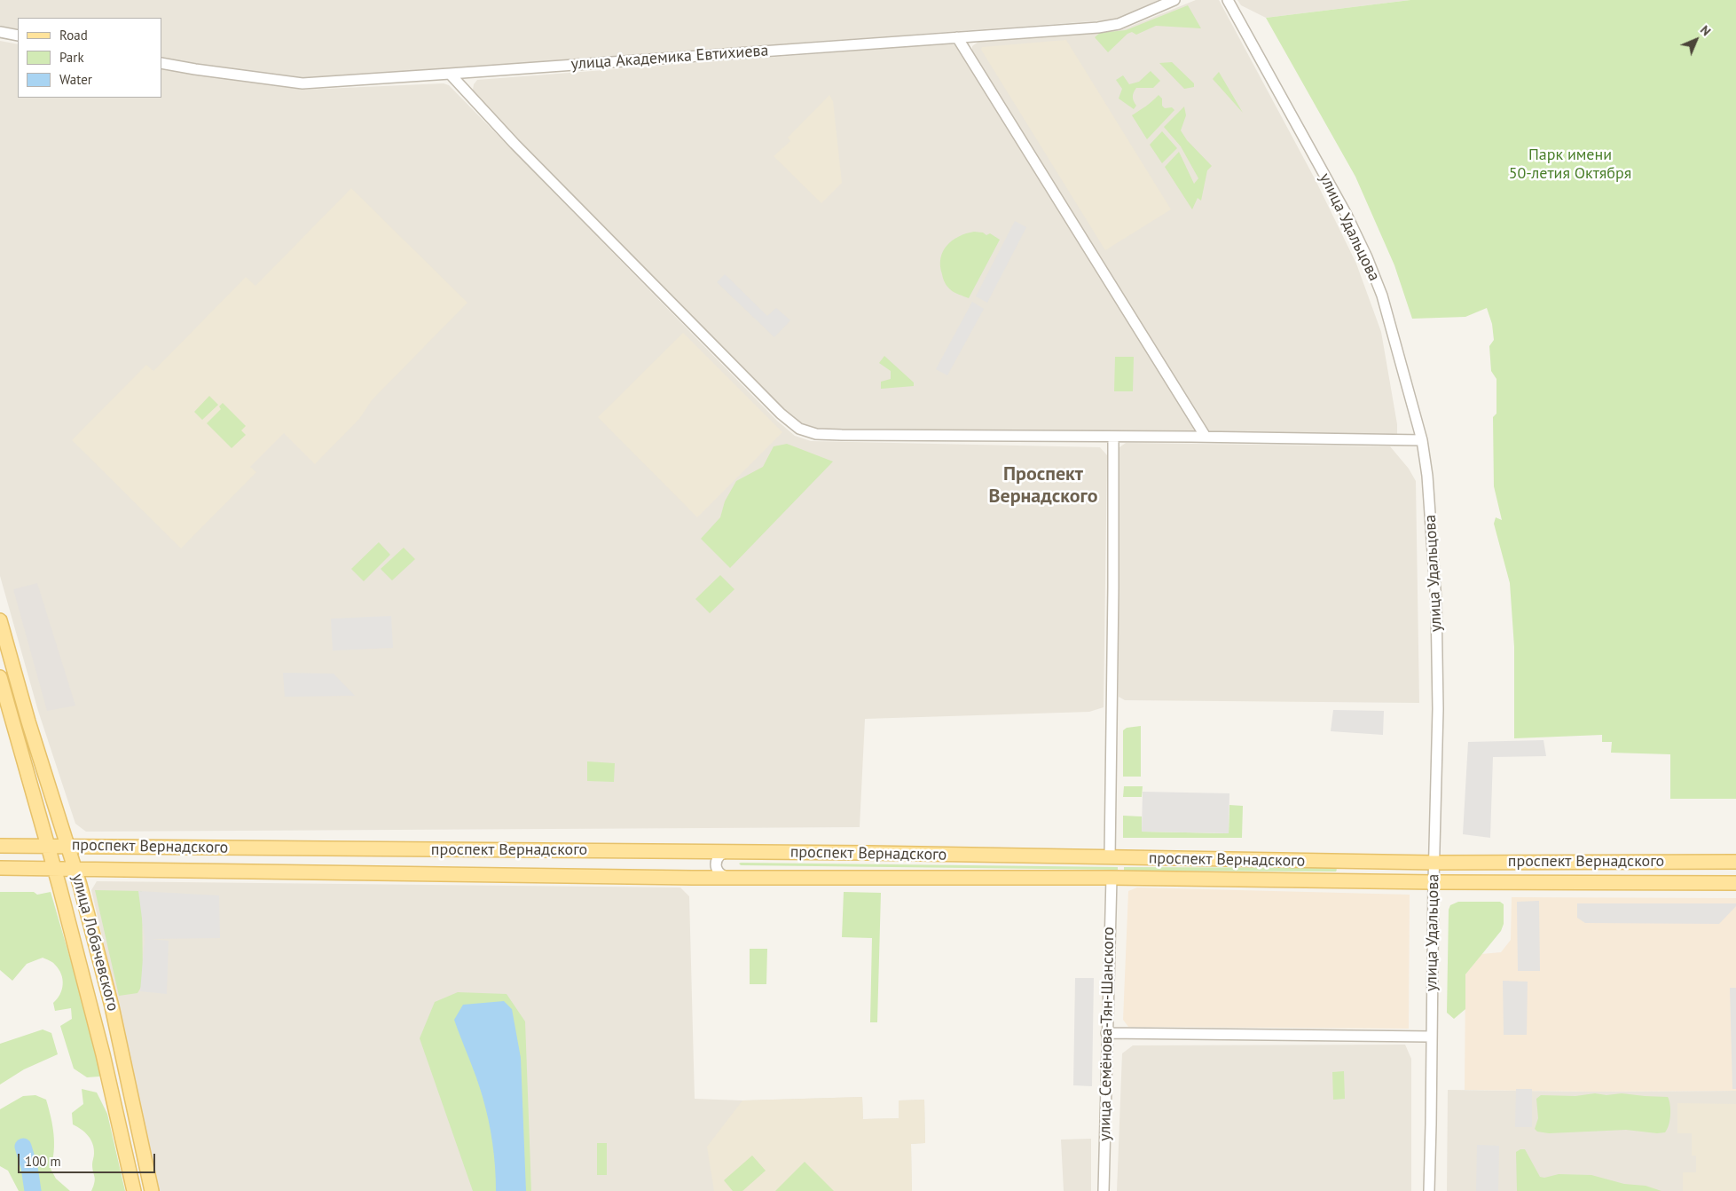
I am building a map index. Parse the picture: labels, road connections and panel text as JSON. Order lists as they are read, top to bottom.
{
  "streets": {
    "main road": ["проспект Вернадского", "улица Лобачевского"],
    "street": ["улица Академика Евтихиева", "улица Удальцова", "улица Семёнова-Тян-Шанского"]
  },
  "crossings": [
    ["улица Удальцова", "проспект Вернадского"],
    ["проспект Вернадского", "улица Лобачевского"],
    ["проспект Вернадского", "улица Семёнова-Тян-Шанского"]
  ],
  "districts": ["Проспект Вернадского"],
  "parks": ["Парк имени 50-летия Октября"],
  "legend": ["Road", "Park", "Water"],
  "scale_bar": "100 m",
  "north": "top right"
}
